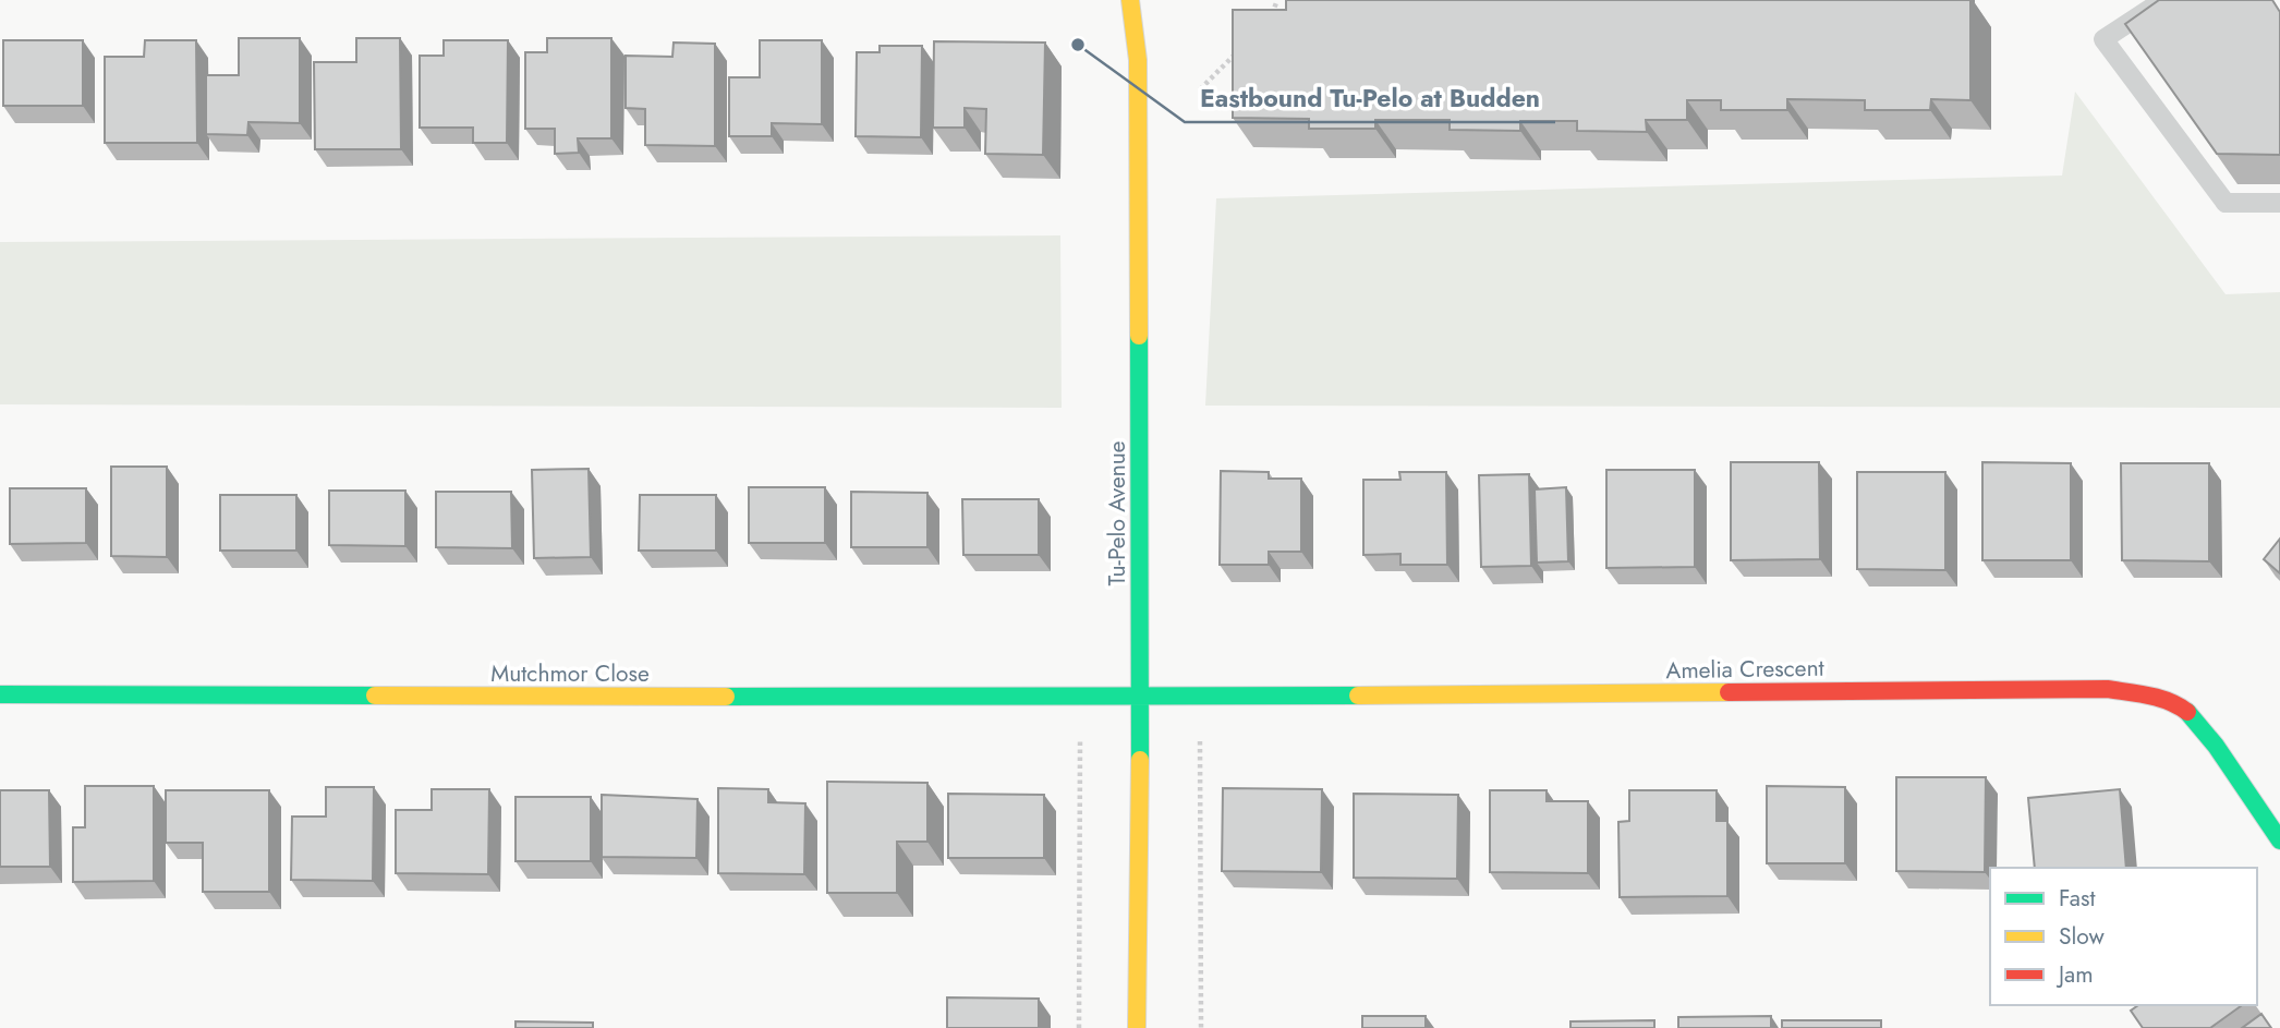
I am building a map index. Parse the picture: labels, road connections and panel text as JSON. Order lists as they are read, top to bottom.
{
  "streets": {
    "street": ["Tu-Pelo Avenue", "Amelia Crescent", "Mutchmor Close"]
  },
  "crossings": [
    ["Tu-Pelo Avenue", "Amelia Crescent"],
    ["Tu-Pelo Avenue", "Mutchmor Close"],
    ["Amelia Crescent", "Mutchmor Close"]
  ],
  "places": ["Eastbound Tu-Pelo at Budden"],
  "legend": ["Fast", "Slow", "Jam"]
}
